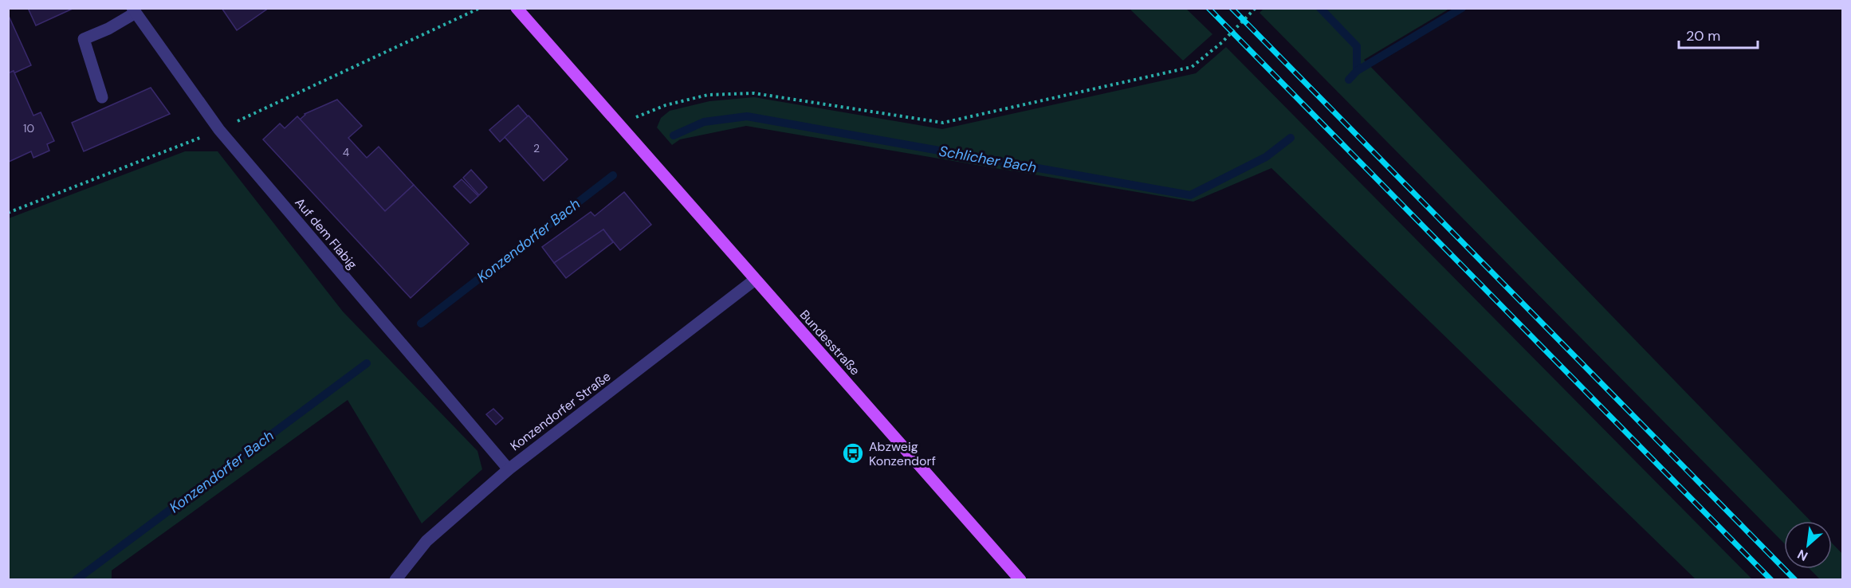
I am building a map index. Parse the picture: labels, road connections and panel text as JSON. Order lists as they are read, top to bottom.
{
  "streets": {
    "main road": ["Bundesstraße"],
    "street": ["Auf dem Flabig", "Konzendorfer Straße"]
  },
  "crossings": [
    ["Auf dem Flabig", "Konzendorfer Straße"],
    ["Bundesstraße", "Konzendorfer Straße"]
  ],
  "water": ["Schlicher Bach", "Konzendorfer Bach"],
  "places": {
    "bus stop": ["Abzweig Konzendorf"]
  },
  "house_numbers": ["10", "2", "4"],
  "scale_bar": "20 m",
  "north": "bottom left"
}
